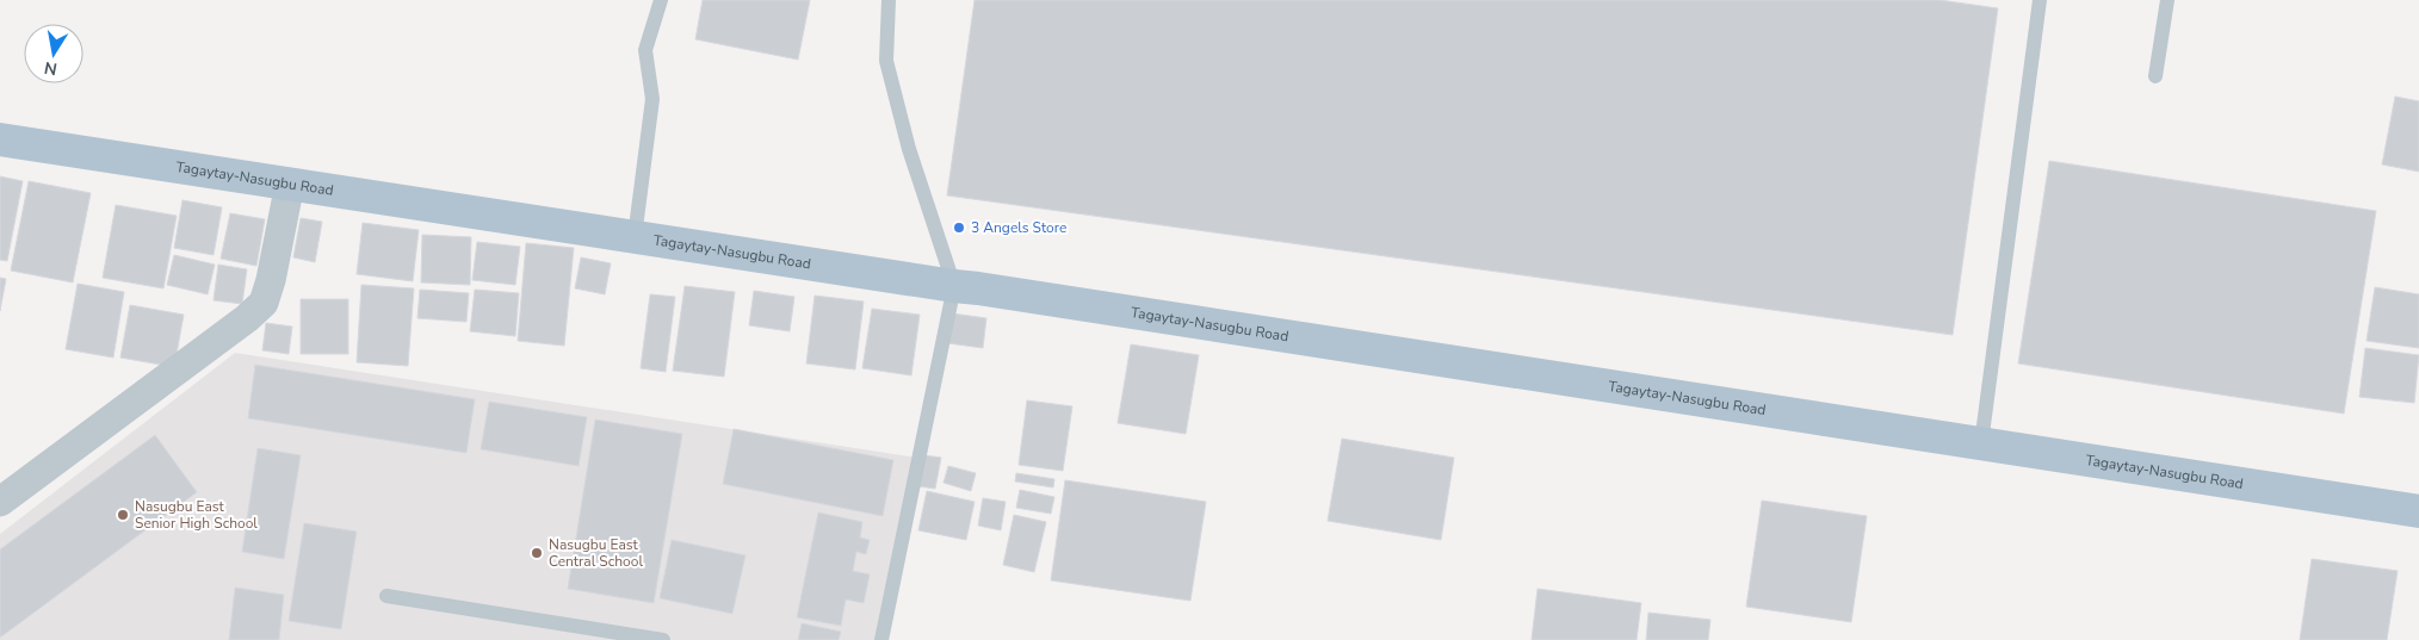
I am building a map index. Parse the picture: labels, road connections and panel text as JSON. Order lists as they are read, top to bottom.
{
  "streets": {
    "main road": ["Tagaytay-Nasugbu Road"]
  },
  "places": ["3 Angels Store", "Nasugbu East Senior High School", "Nasugbu East Central School"],
  "north": "bottom"
}
